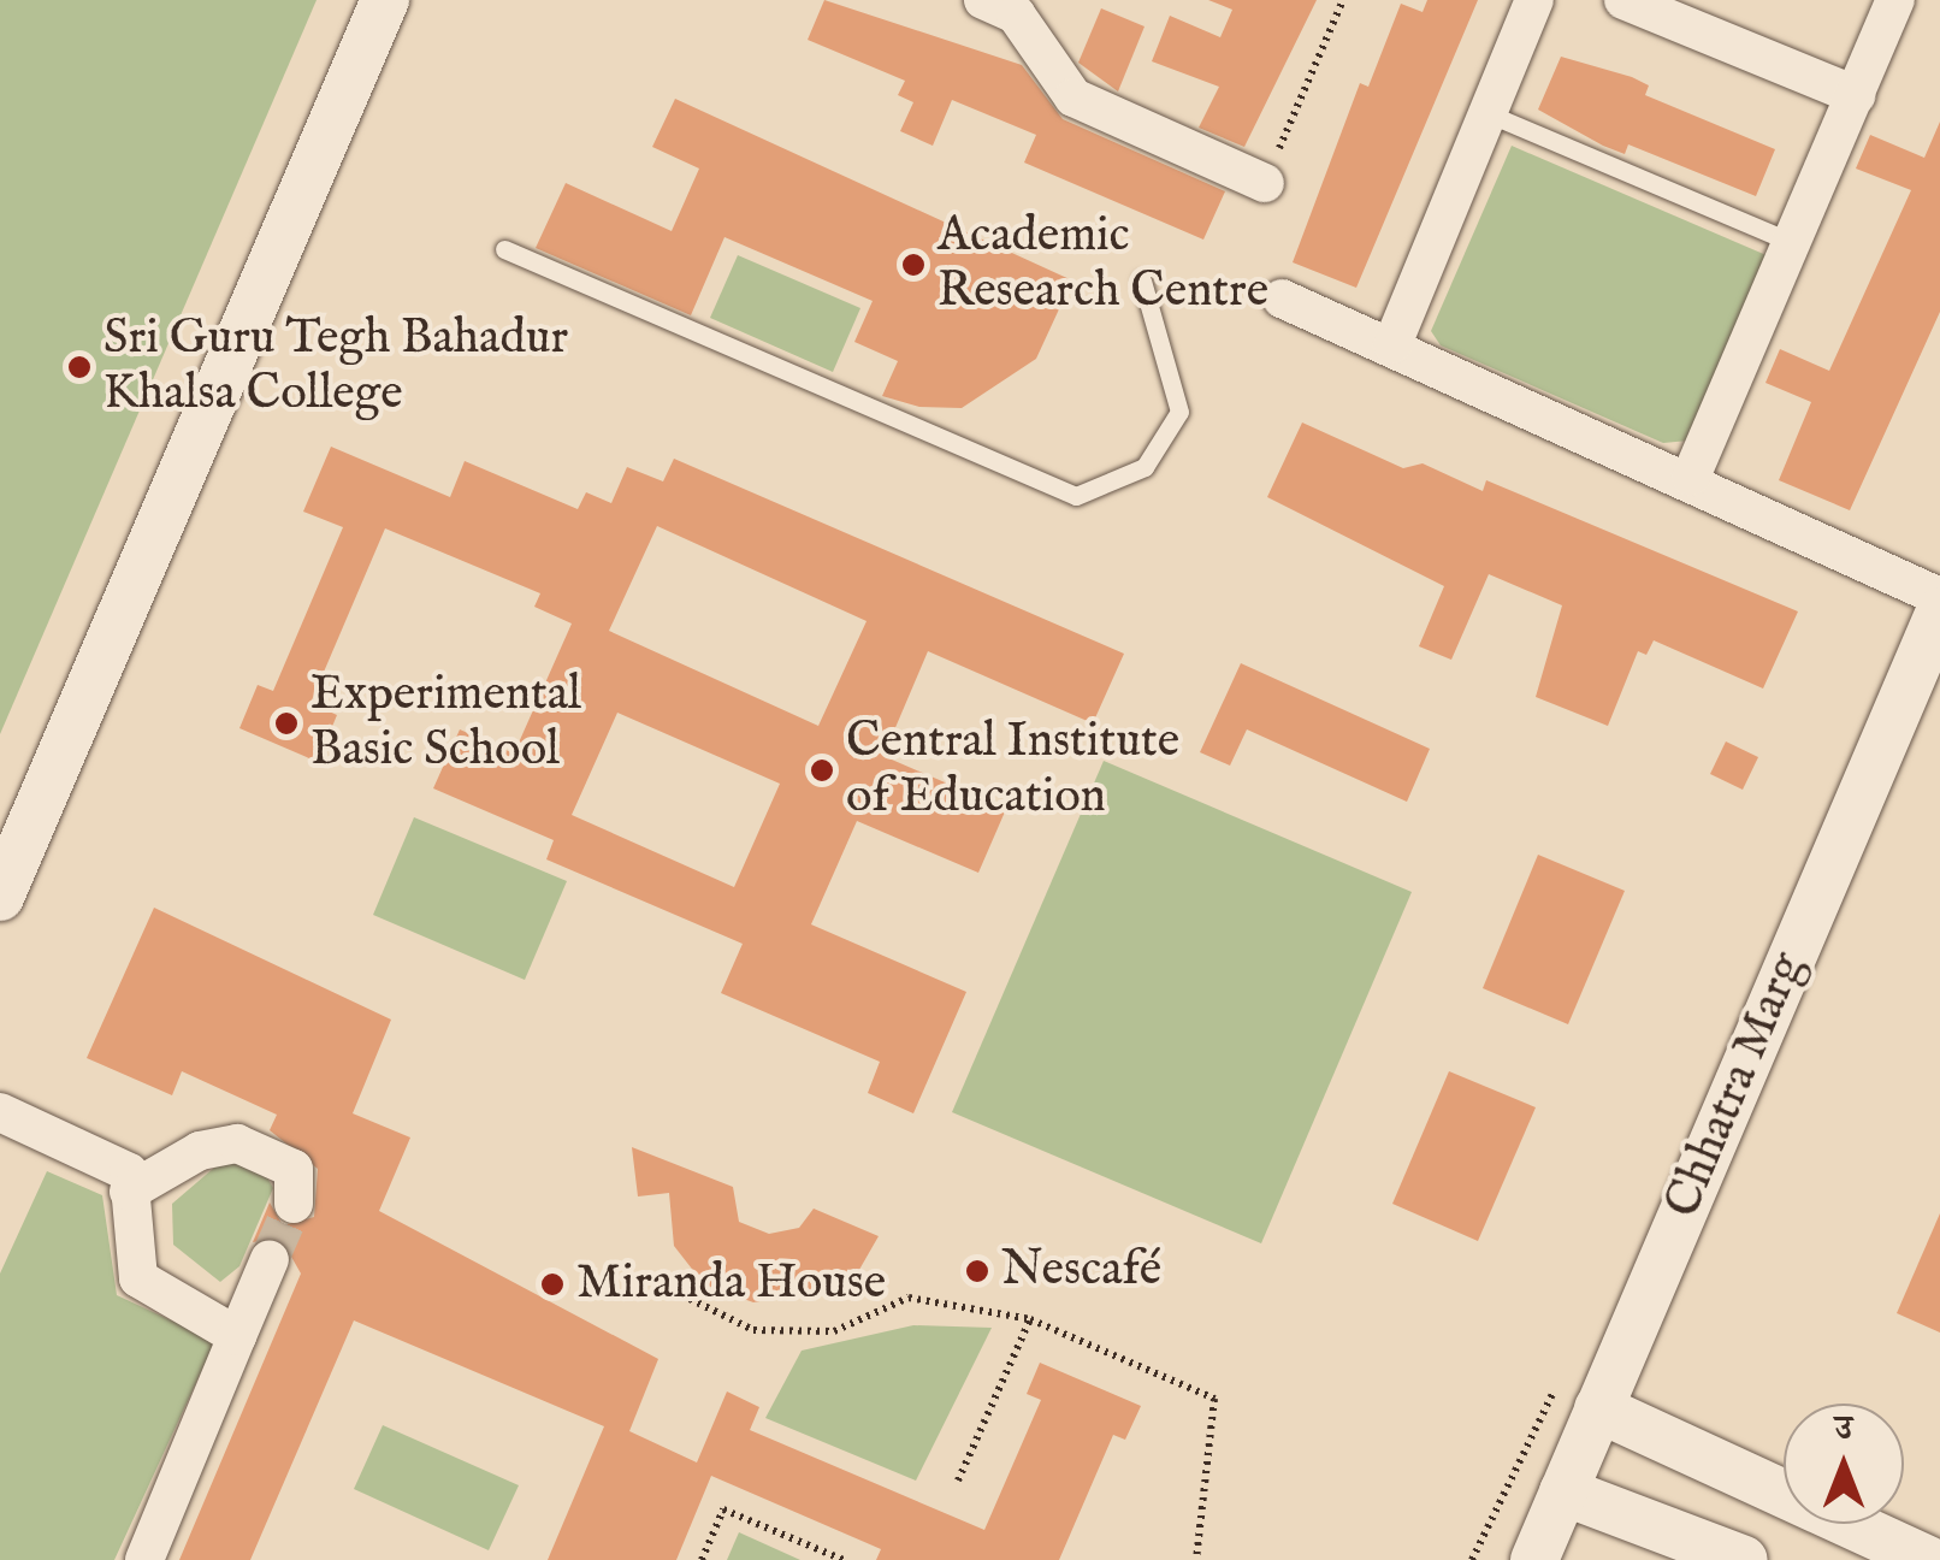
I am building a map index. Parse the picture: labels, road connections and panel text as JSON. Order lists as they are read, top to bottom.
{
  "streets": {
    "street": ["Chhatra Marg"]
  },
  "places": [
    "Academic Research Centre",
    "Sri Guru Tegh Bahadur Khalsa College",
    "Experimental Basic School",
    "Central Institute of Education",
    "Nescafé",
    "Miranda House"
  ],
  "north": "top"
}
